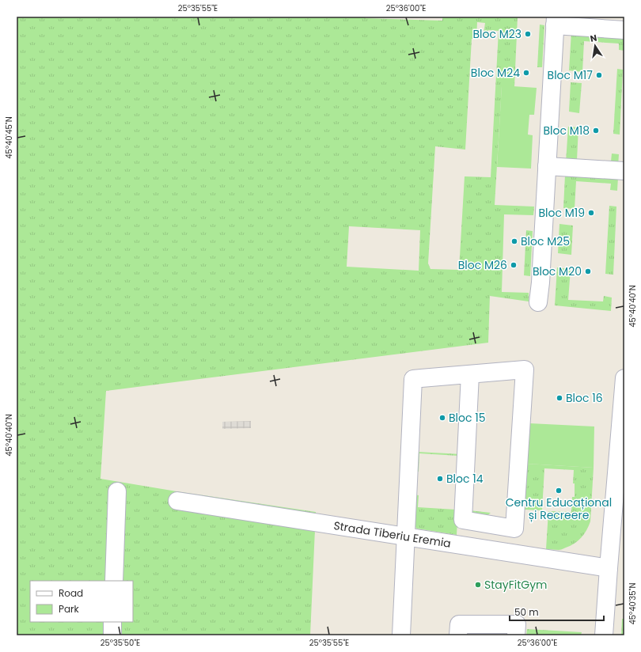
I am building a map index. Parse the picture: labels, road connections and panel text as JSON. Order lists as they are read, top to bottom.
{
  "streets": {
    "street": ["Strada Tiberiu Eremia"]
  },
  "places": [
    "Bloc M23",
    "Bloc M24",
    "Bloc M17",
    "Bloc M18",
    "Bloc M19",
    "Bloc M25",
    "Bloc M26",
    "Bloc M20",
    "Bloc 16",
    "Bloc 15",
    "Bloc 14",
    "Centru Educațional și Recreere",
    "StayFitGym"
  ],
  "legend": ["Road", "Park"],
  "scale_bar": "50 m",
  "north": "top",
  "coordinates": [
    "25°35'55\"E",
    "25°36'00\"E",
    "45°40'45\"N",
    "45°40'40\"N",
    "45°40'35\"N",
    "25°35'50\"E"
  ]
}
